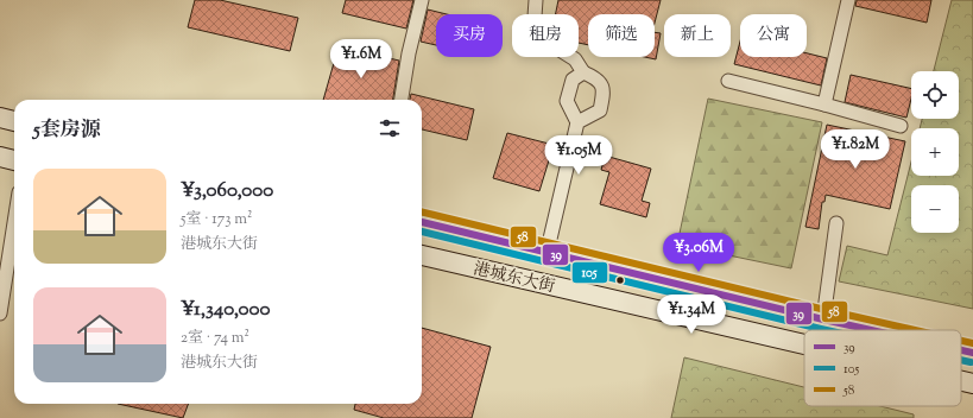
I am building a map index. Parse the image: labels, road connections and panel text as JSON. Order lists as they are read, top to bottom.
{
  "streets": {
    "main road": ["港城东大街"]
  },
  "lines": ["transit line 58", "transit line 39", "transit line 105"],
  "legend": ["39", "105", "58"],
  "page": {
    "chip": [
      "买房",
      "租房",
      "筛选",
      "新上",
      "公寓"
    ],
    "price": [
      "¥1.6M",
      "¥1.82M",
      "¥1.05M",
      "¥3.06M",
      "¥1.34M"
    ],
    "map_buttons": ["+", "−"],
    "heading": "5套房源",
    "list": [
      {
        "name": "¥3,060,000",
        "note": "5室 · 173 m² · 港城东大街"
      },
      {
        "name": "¥1,340,000",
        "note": "2室 · 74 m² · 港城东大街"
      }
    ]
  }
}
